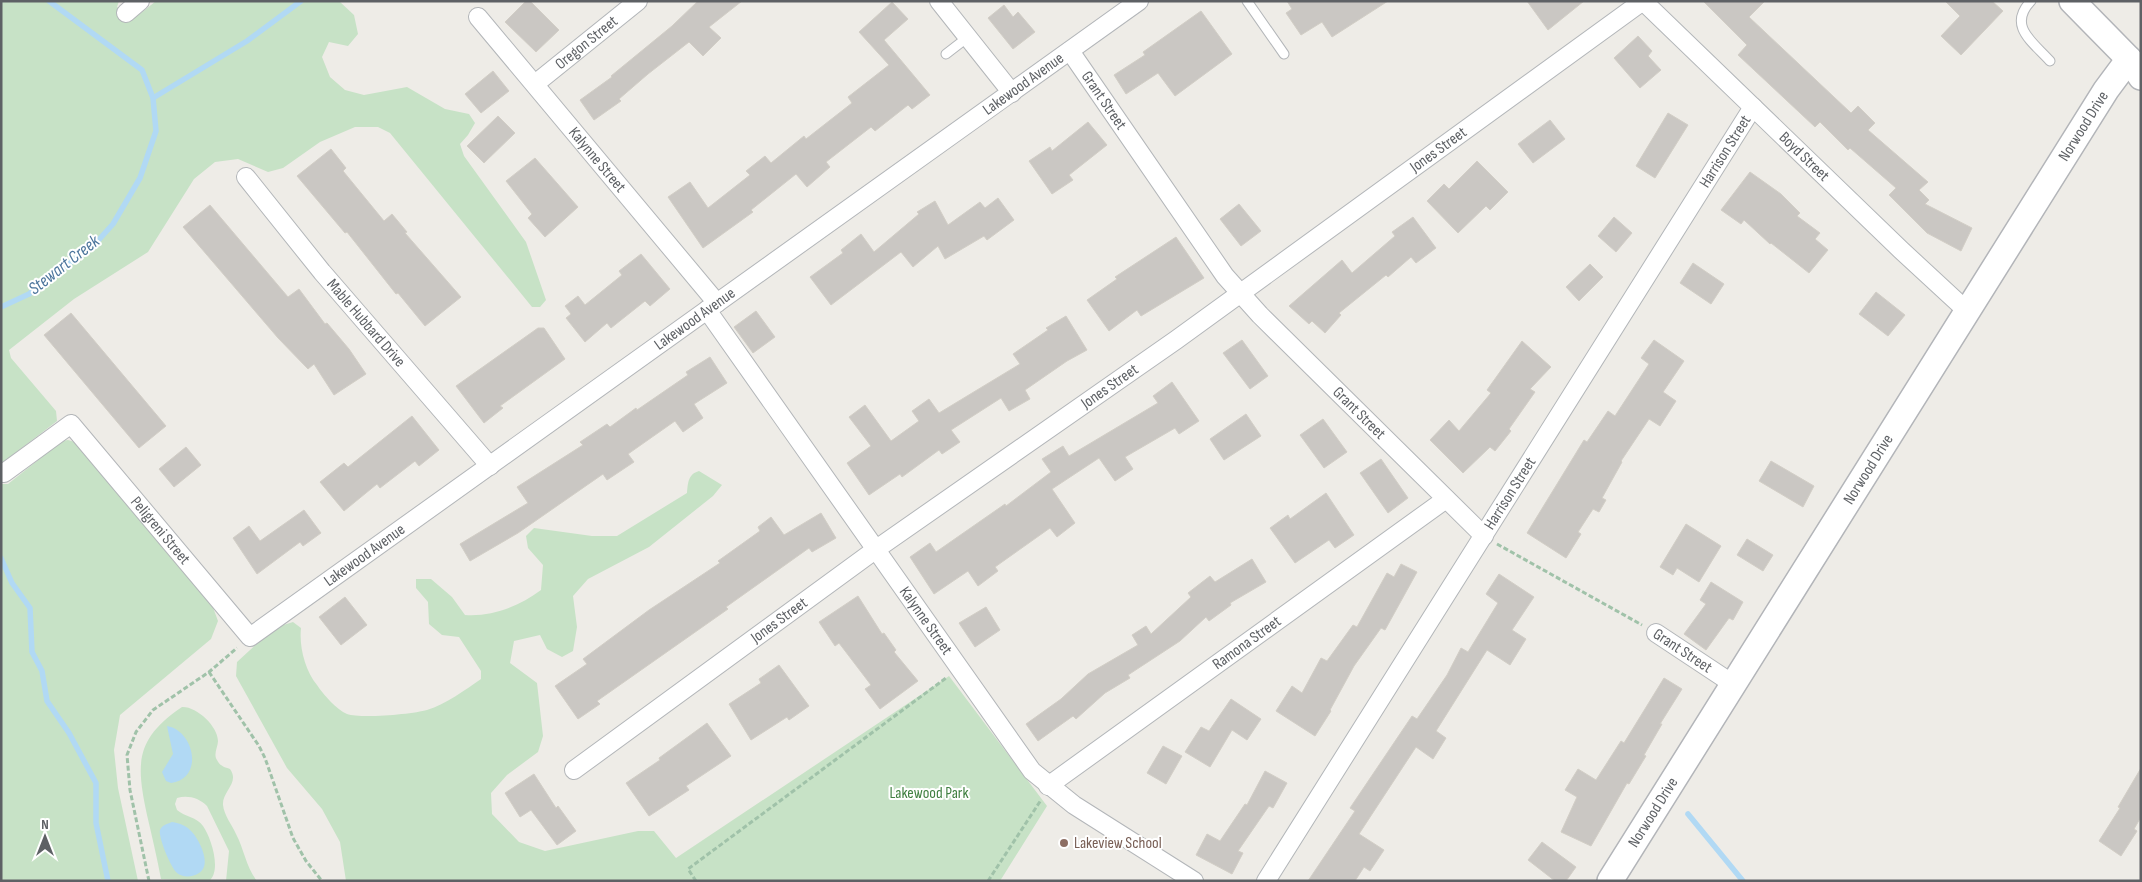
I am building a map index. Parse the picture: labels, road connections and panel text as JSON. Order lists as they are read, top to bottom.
{
  "streets": {
    "street": [
      "Oregon Street",
      "Lakewood Avenue",
      "Grant Street",
      "Norwood Drive",
      "Jones Street",
      "Harrison Street",
      "Boyd Street",
      "Kalynne Street",
      "Mable Hubbard Drive",
      "Peligreni Street",
      "Ramona Street"
    ]
  },
  "crossings": [
    ["Oregon Street", "Kalynne Street"],
    ["Lakewood Avenue", "Grant Street"],
    ["Lakewood Avenue", "Kalynne Street"],
    ["Lakewood Avenue", "Mable Hubbard Drive"],
    ["Lakewood Avenue", "Peligreni Street"],
    ["Grant Street", "Norwood Drive"],
    ["Grant Street", "Jones Street"],
    ["Grant Street", "Harrison Street"],
    ["Grant Street", "Ramona Street"],
    ["Norwood Drive", "Boyd Street"],
    ["Jones Street", "Boyd Street"],
    ["Jones Street", "Kalynne Street"],
    ["Harrison Street", "Boyd Street"],
    ["Kalynne Street", "Ramona Street"]
  ],
  "water": ["Stewart Creek"],
  "parks": ["Lakewood Park"],
  "places": ["Lakeview School"],
  "north": "top"
}
